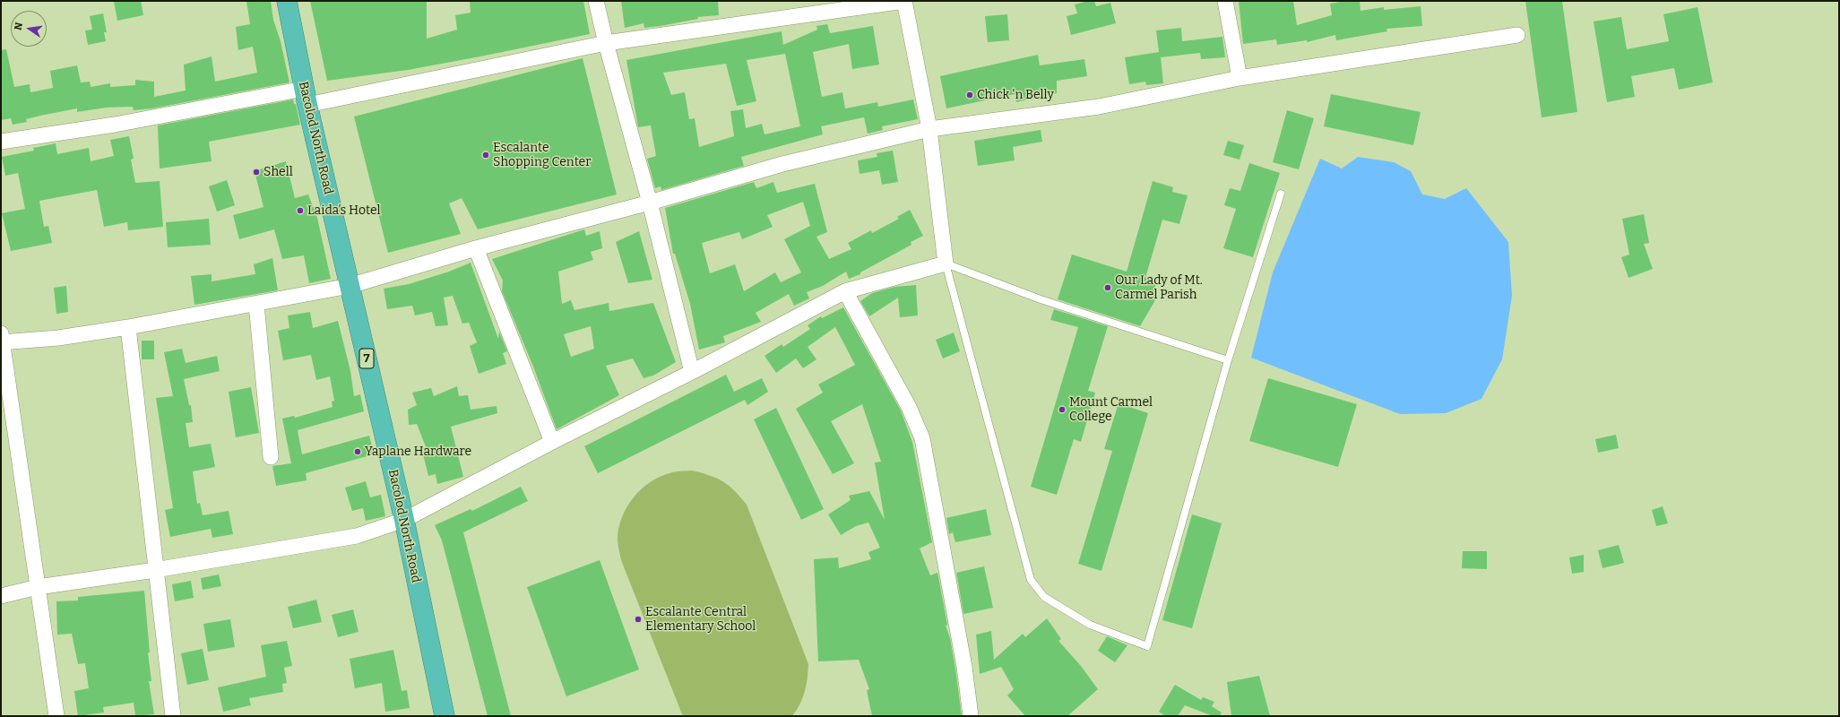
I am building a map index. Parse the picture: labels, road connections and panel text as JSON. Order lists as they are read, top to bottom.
{
  "streets": {
    "highway": ["Bacolod North Road", "7"]
  },
  "places": [
    "Chick 'n Belly",
    "Escalante Shopping Center",
    "Shell",
    "Laida’s Hotel",
    "Our Lady of Mt. Carmel Parish",
    "Mount Carmel College",
    "Yaplane Hardware",
    "Escalante Central Elementary School"
  ],
  "north": "left"
}
